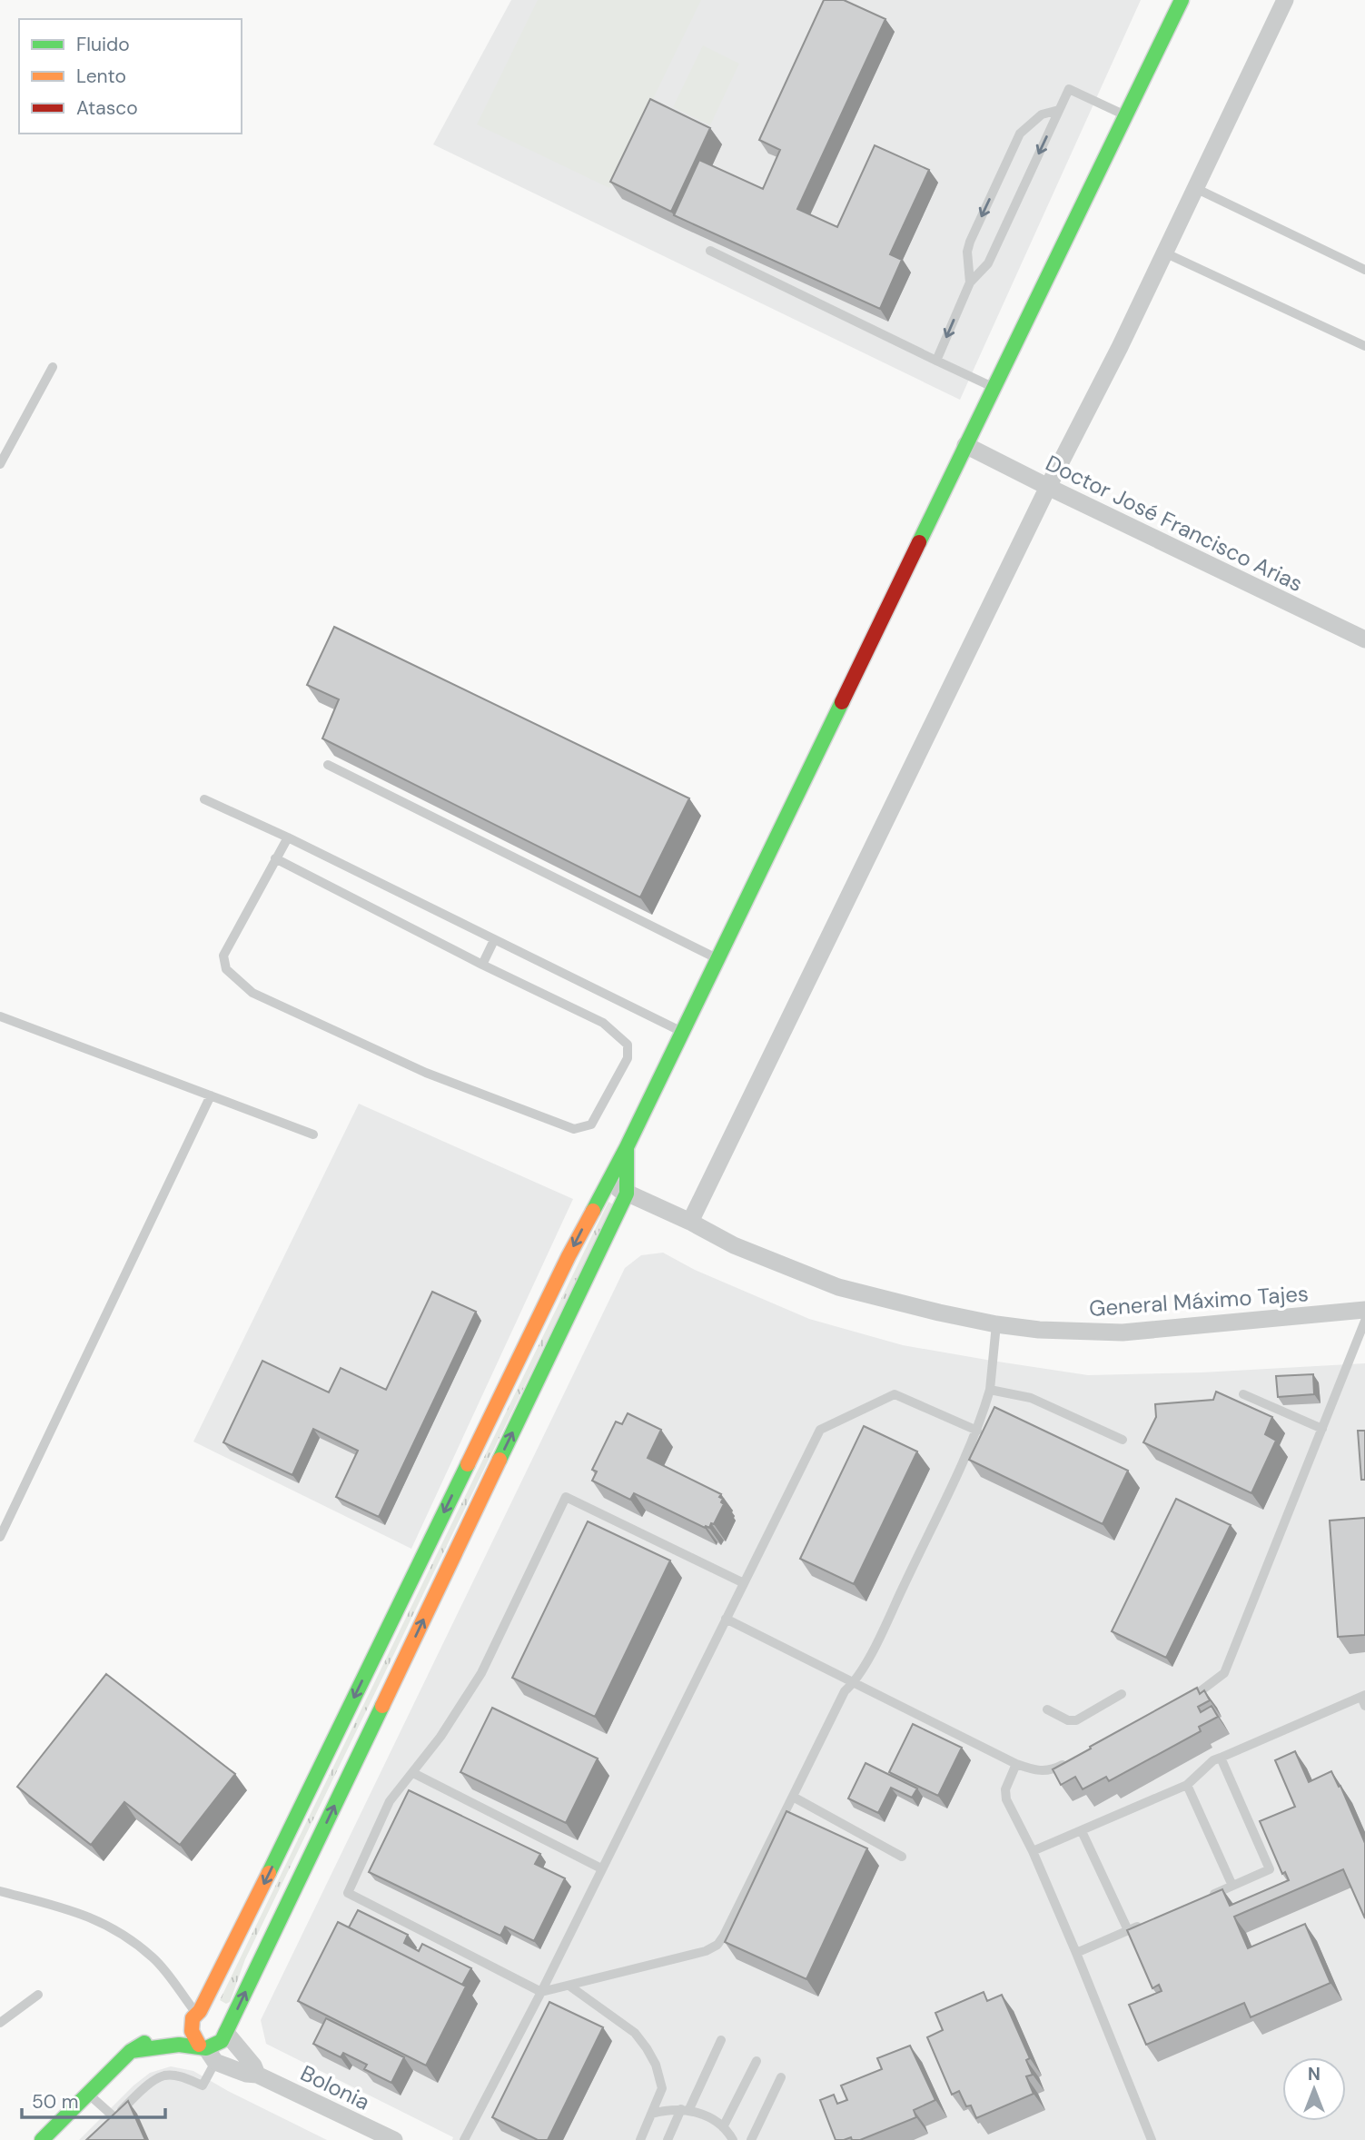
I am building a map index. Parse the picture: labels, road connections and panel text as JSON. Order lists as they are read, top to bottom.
{
  "streets": {
    "street": ["Doctor José Francisco Arias", "General Máximo Tajes", "Bolonia"]
  },
  "legend": ["Fluido", "Lento", "Atasco"],
  "scale_bar": "50 m",
  "north": "top"
}
